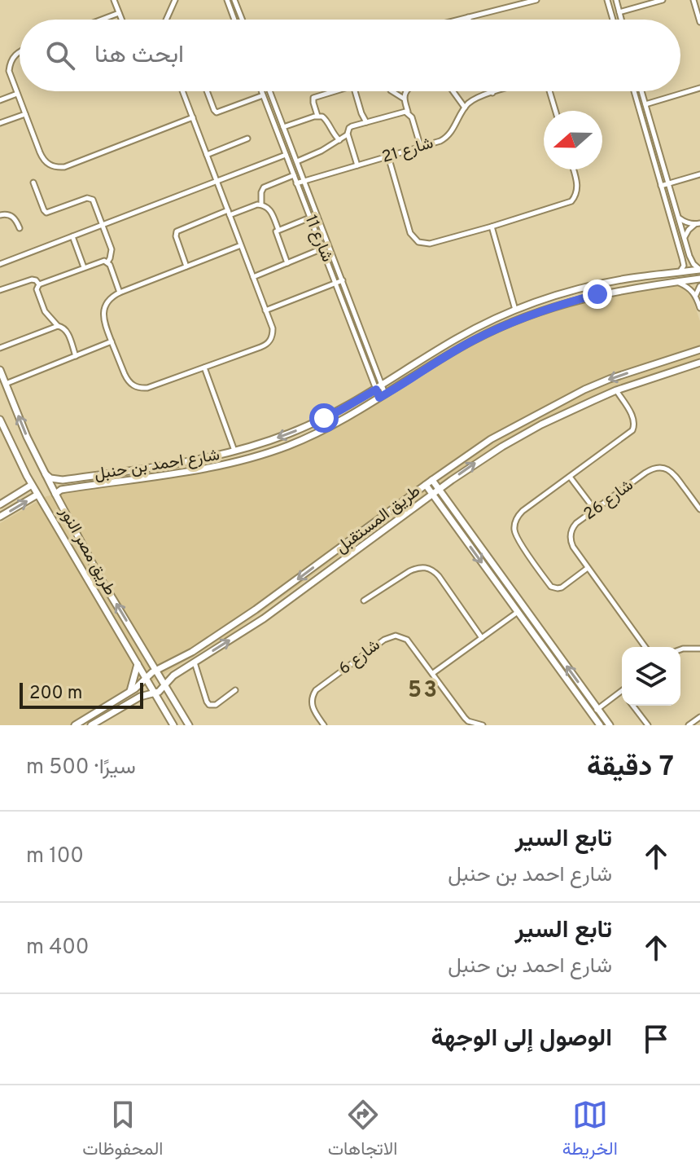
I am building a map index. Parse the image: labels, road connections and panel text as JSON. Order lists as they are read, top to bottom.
{
  "streets": {
    "street": [
      "شارع 21",
      "شارع 11",
      "شارع احمد بن حنبل",
      "شارع 26",
      "طريق المستقبل",
      "طريق مصر النور",
      "شارع 6"
    ]
  },
  "crossings": [
    ["شارع 21", "شارع 11"],
    ["شارع 11", "شارع احمد بن حنبل"],
    ["شارع احمد بن حنبل", "طريق مصر النور"],
    ["طريق المستقبل", "طريق مصر النور"]
  ],
  "districts": ["53"],
  "scale_bar": "200 m",
  "north": "left",
  "page": {
    "search": "ابحث هنا",
    "scale": "200 m",
    "heading": ["7 دقيقة", "سيرًا · 500 m"],
    "list": [
      ["تابع السير", "شارع احمد بن حنبل", "100 m"],
      ["تابع السير", "شارع احمد بن حنبل", "400 m"],
      "الوصول إلى الوجهة"
    ],
    "nav": ["الخريطة", "الاتجاهات", "المحفوظات"]
  }
}
